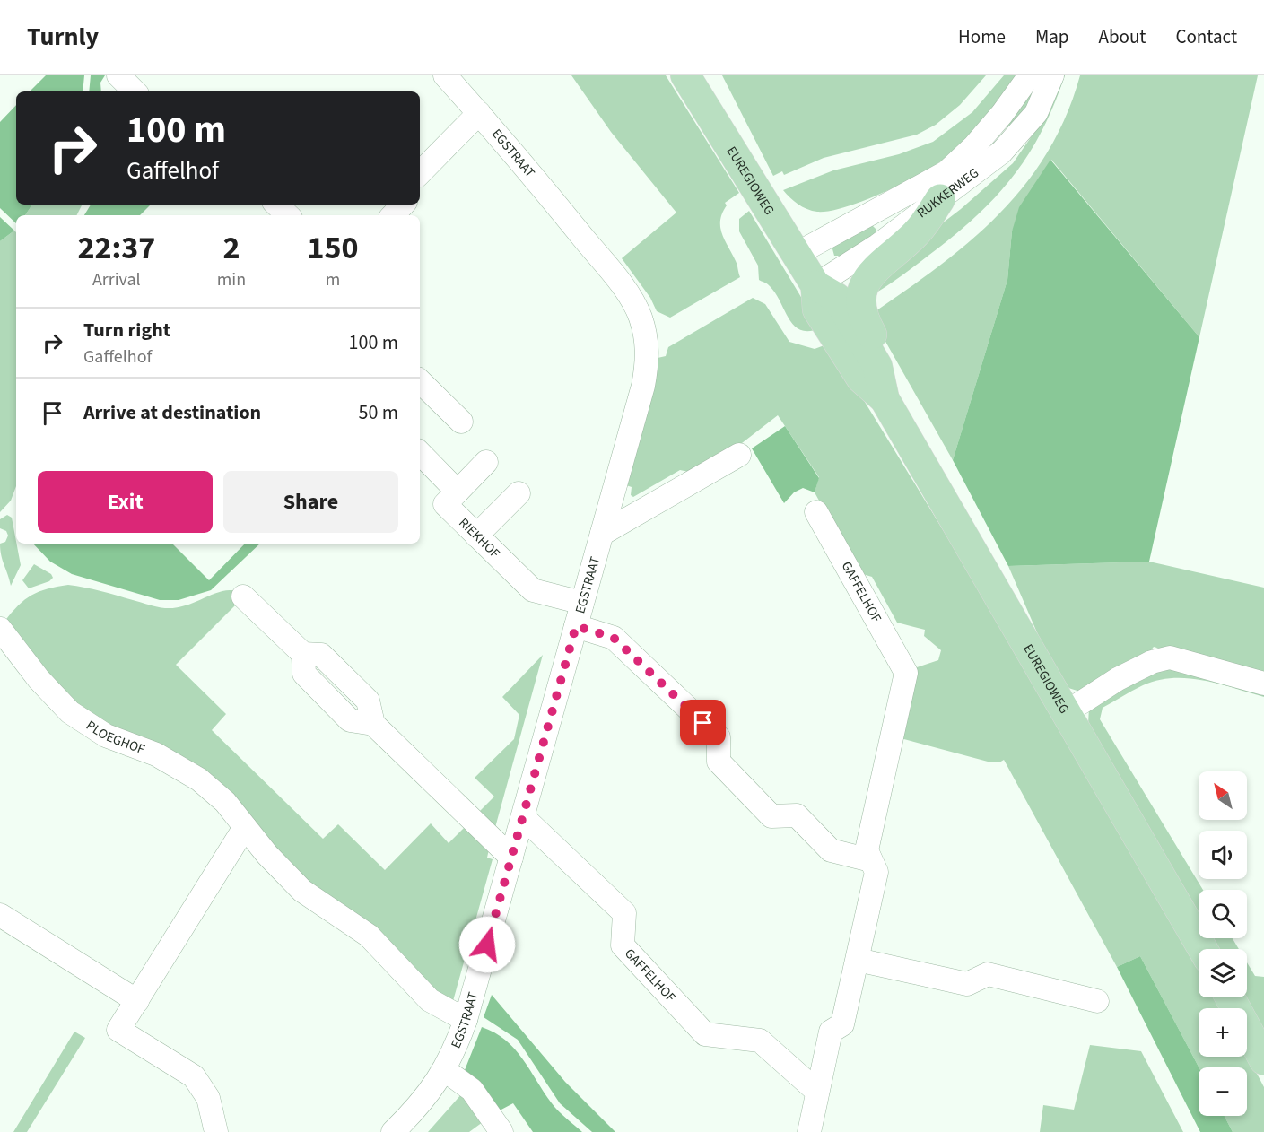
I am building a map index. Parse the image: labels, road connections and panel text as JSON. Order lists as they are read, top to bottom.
{
  "streets": {
    "main road": ["EUREGIOWEG"],
    "street": [
      "EGSTRAAT",
      "RUKKERWEG",
      "RIEKHOF",
      "GAFFELHOF",
      "PLOEGHOF"
    ]
  },
  "crossings": [
    ["EGSTRAAT", "RIEKHOF"],
    ["EGSTRAAT", "GAFFELHOF"],
    ["EGSTRAAT", "PLOEGHOF"],
    ["EUREGIOWEG", "RUKKERWEG"]
  ],
  "north": "top left",
  "page": {
    "header": "Turnly",
    "nav": [
      "Home",
      "Map",
      "About",
      "Contact"
    ],
    "turn": ["100 m", "Gaffelhof"],
    "eta": [
      "22:37",
      "Arrival",
      "2",
      "min",
      "150",
      "m"
    ],
    "list": [
      {
        "name": "Turn right",
        "note": "Gaffelhof",
        "value": "100 m"
      },
      {
        "name": "Arrive at destination",
        "value": "50 m"
      }
    ],
    "buttons": ["Exit", "Share"],
    "map_buttons": ["+", "−"]
  }
}
